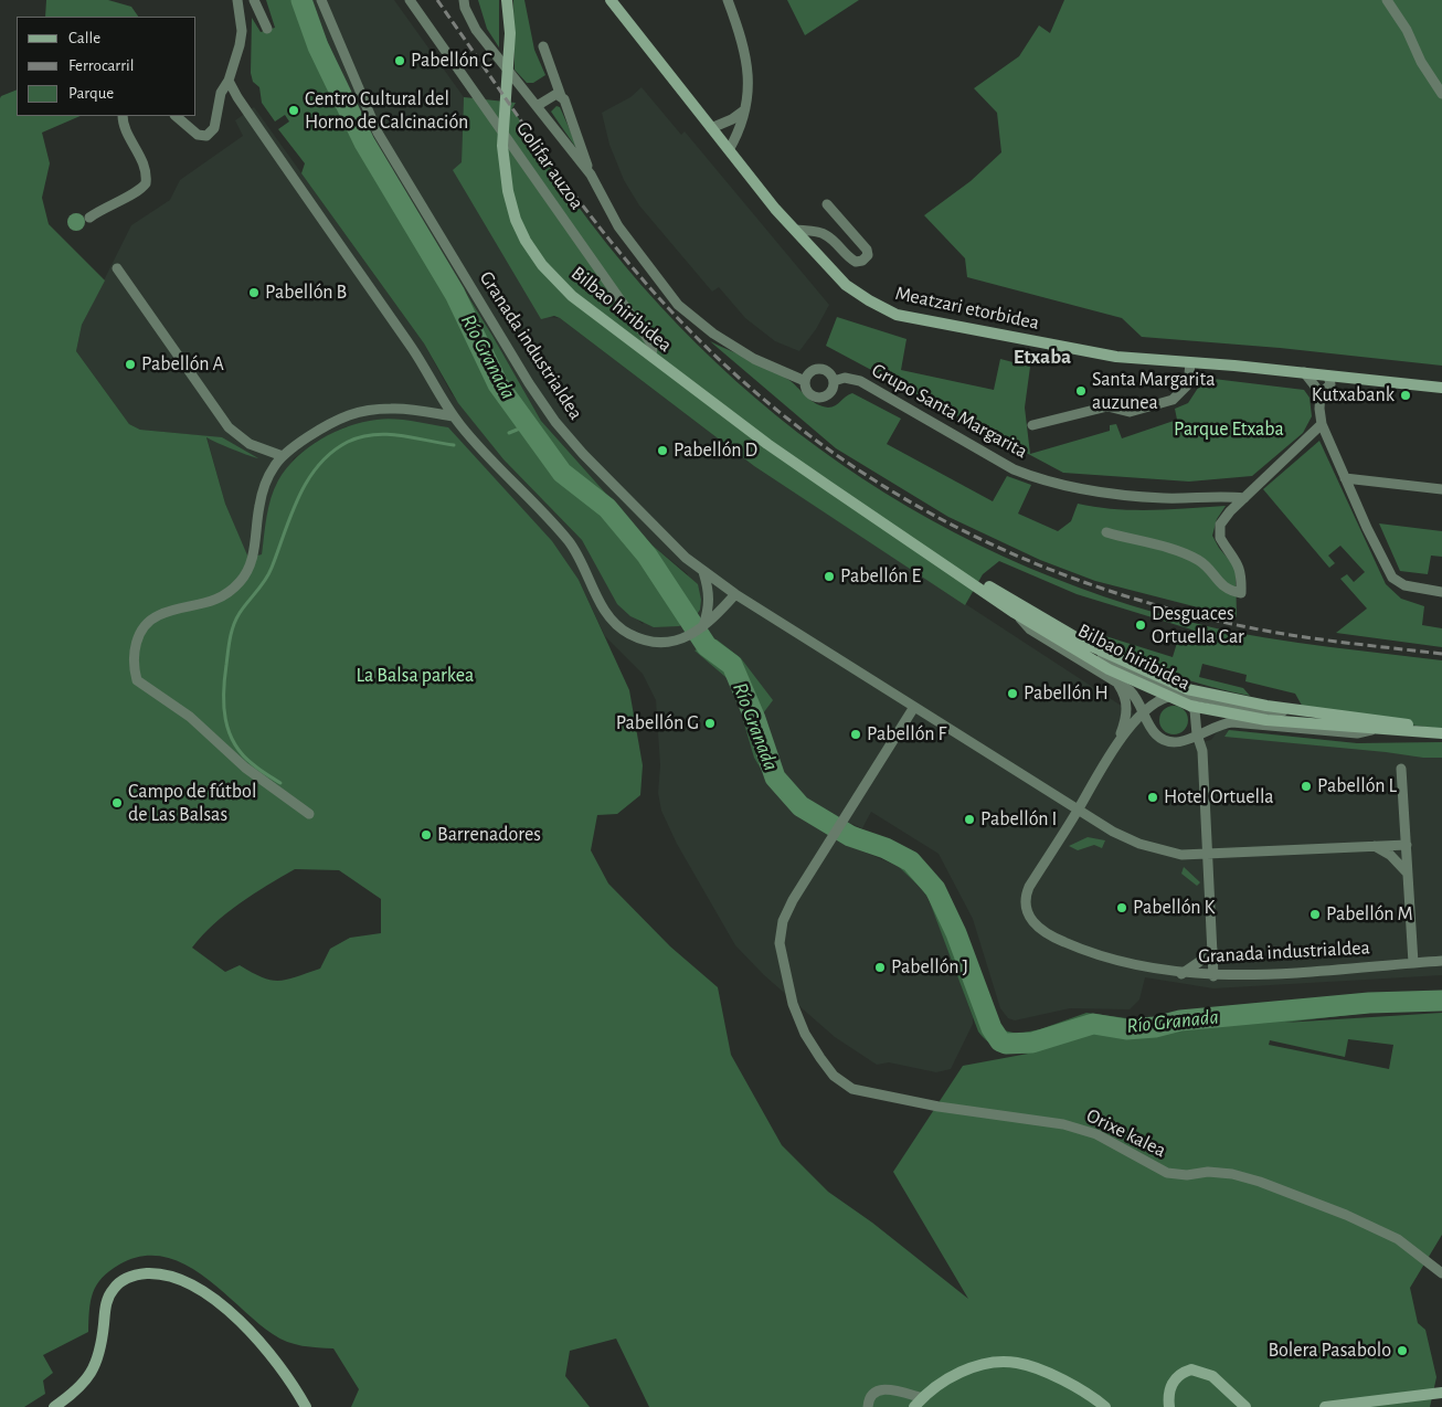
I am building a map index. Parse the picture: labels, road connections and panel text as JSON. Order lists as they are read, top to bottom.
{
  "streets": {
    "street": [
      "Golifar auzoa",
      "Meatzari etorbidea",
      "Bilbao hiribidea",
      "Granada industrialdea",
      "Grupo Santa Margarita",
      "Orixe kalea"
    ]
  },
  "crossings": [
    ["Golifar auzoa", "Bilbao hiribidea"],
    ["Meatzari etorbidea", "Grupo Santa Margarita"],
    ["Granada industrialdea", "Orixe kalea"]
  ],
  "districts": ["Etxaba"],
  "water": ["Río Granada"],
  "parks": ["Parque Etxaba", "La Balsa parkea"],
  "places": [
    "Pabellón C",
    "Centro Cultural del Horno de Calcinación",
    "Pabellón B",
    "Pabellón A",
    "Santa Margarita auzunea",
    "Kutxabank",
    "Pabellón D",
    "Pabellón E",
    "Desguaces Ortuella Car",
    "Pabellón H",
    "Pabellón G",
    "Pabellón F",
    "Pabellón L",
    "Hotel Ortuella",
    "Campo de fútbol de Las Balsas",
    "Pabellón I",
    "Barrenadores",
    "Pabellón K",
    "Pabellón M",
    "Pabellón J",
    "Bolera Pasabolo"
  ],
  "legend": ["Calle", "Ferrocarril", "Parque"]
}
